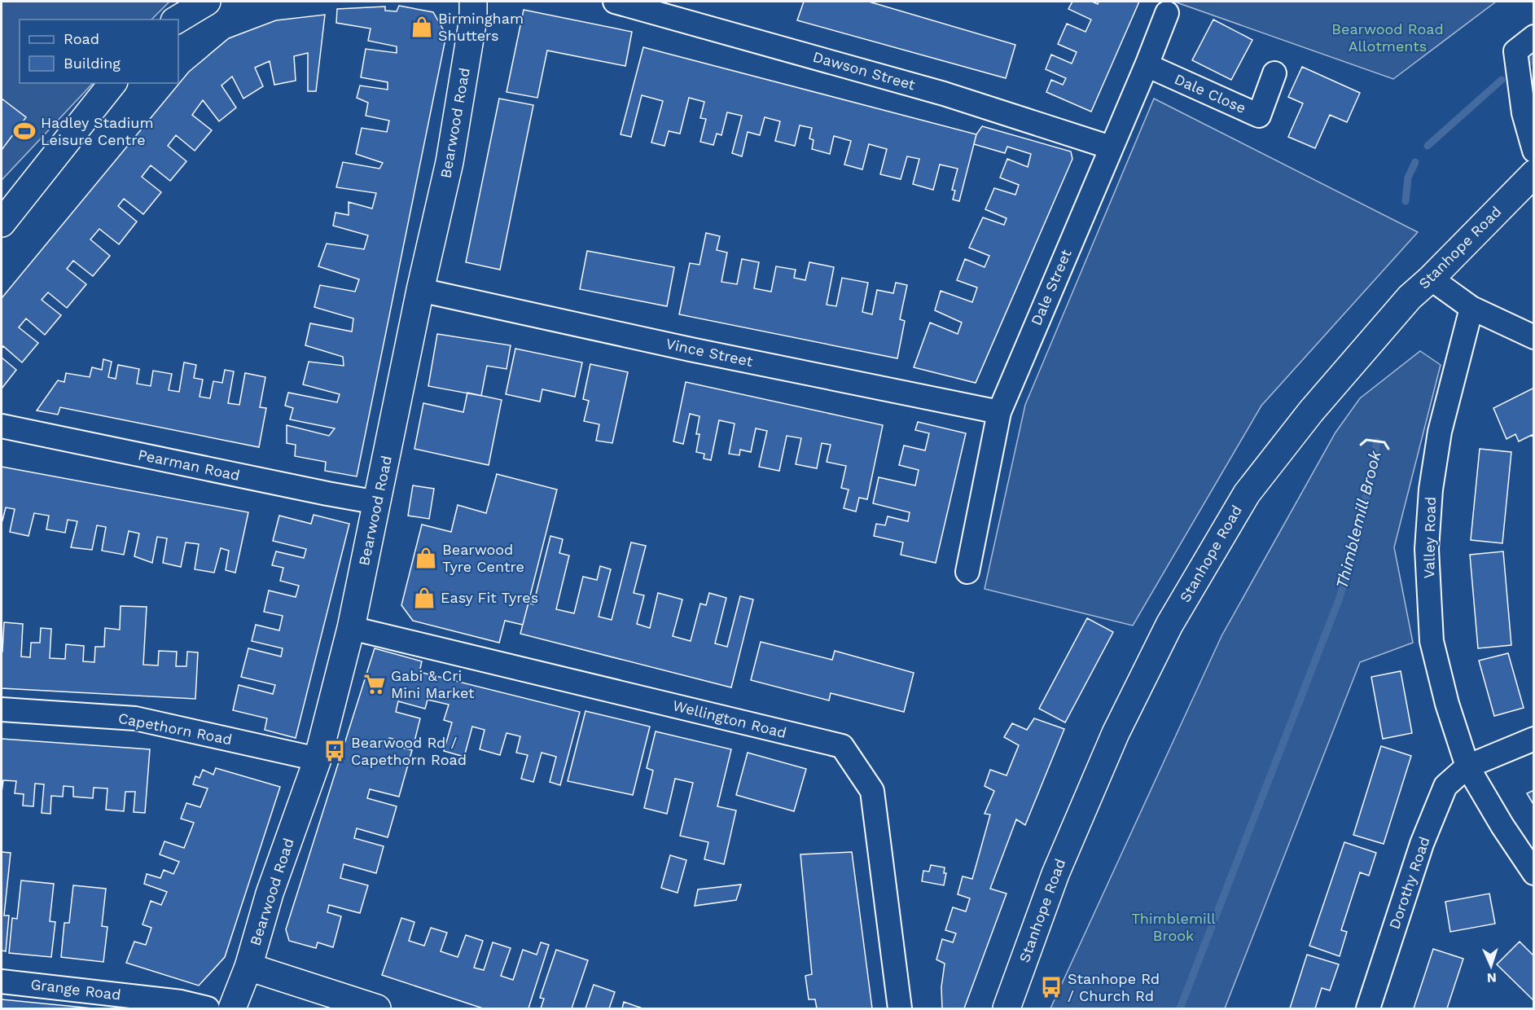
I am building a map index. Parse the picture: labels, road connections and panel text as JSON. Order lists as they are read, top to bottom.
{
  "streets": {
    "main road": ["Bearwood Road", "Stanhope Road"],
    "street": [
      "Dawson Street",
      "Dale Close",
      "Dale Street",
      "Vince Street",
      "Pearman Road",
      "Valley Road",
      "Wellington Road",
      "Capethorn Road",
      "Dorothy Road",
      "Grange Road"
    ]
  },
  "crossings": [
    ["Dawson Street", "Dale Street"],
    ["Dale Close", "Dale Street"],
    ["Bearwood Road", "Vince Street"],
    ["Bearwood Road", "Pearman Road"],
    ["Bearwood Road", "Wellington Road"],
    ["Bearwood Road", "Capethorn Road"],
    ["Dale Street", "Vince Street"],
    ["Valley Road", "Dorothy Road"]
  ],
  "water": ["Thimblemill Brook"],
  "parks": ["Bearwood Road Allotments", "Thimblemill Brook"],
  "places": {
    "shop": ["Birmingham Shutters", "Bearwood Tyre Centre", "Easy Fit Tyres"],
    "sports": ["Hadley Stadium Leisure Centre"],
    "supermarket": ["Gabi & Cri Mini Market"],
    "bus stop": ["Bearwood Rd / Capethorn Road", "Stanhope Rd / Church Rd"]
  },
  "legend": ["Road", "Building"],
  "north": "bottom"
}
